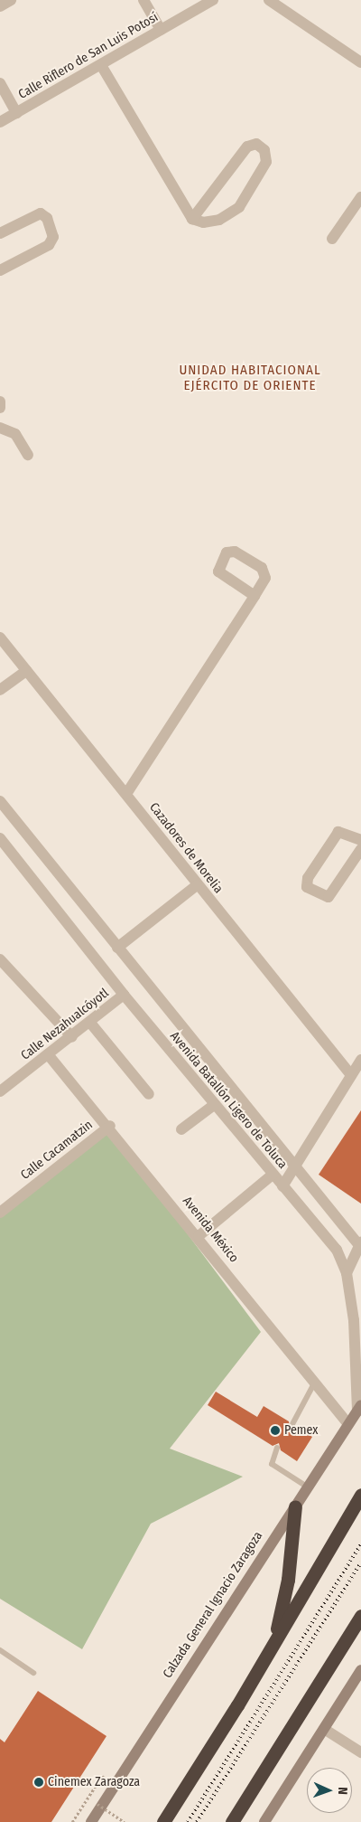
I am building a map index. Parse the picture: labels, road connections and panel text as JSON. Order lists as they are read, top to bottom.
{
  "streets": {
    "main road": ["Calzada General Ignacio Zaragoza"],
    "street": [
      "Calle Riflero de San Luis Potosí",
      "Cazadores de Morelia",
      "Calle Nezahualcóyotl",
      "Avenida Batallón Ligero de Toluca",
      "Calle Cacamatzin",
      "Avenida México"
    ]
  },
  "crossings": [
    ["Calle Nezahualcóyotl", "Avenida Batallón Ligero de Toluca"],
    ["Calle Nezahualcóyotl", "Avenida México"],
    ["Avenida Batallón Ligero de Toluca", "Calzada General Ignacio Zaragoza"],
    ["Calle Cacamatzin", "Avenida México"],
    ["Avenida México", "Calzada General Ignacio Zaragoza"]
  ],
  "districts": ["UNIDAD HABITACIONAL EJÉRCITO DE ORIENTE"],
  "places": ["Pemex", "Cinemex Zaragoza"],
  "north": "right"
}
